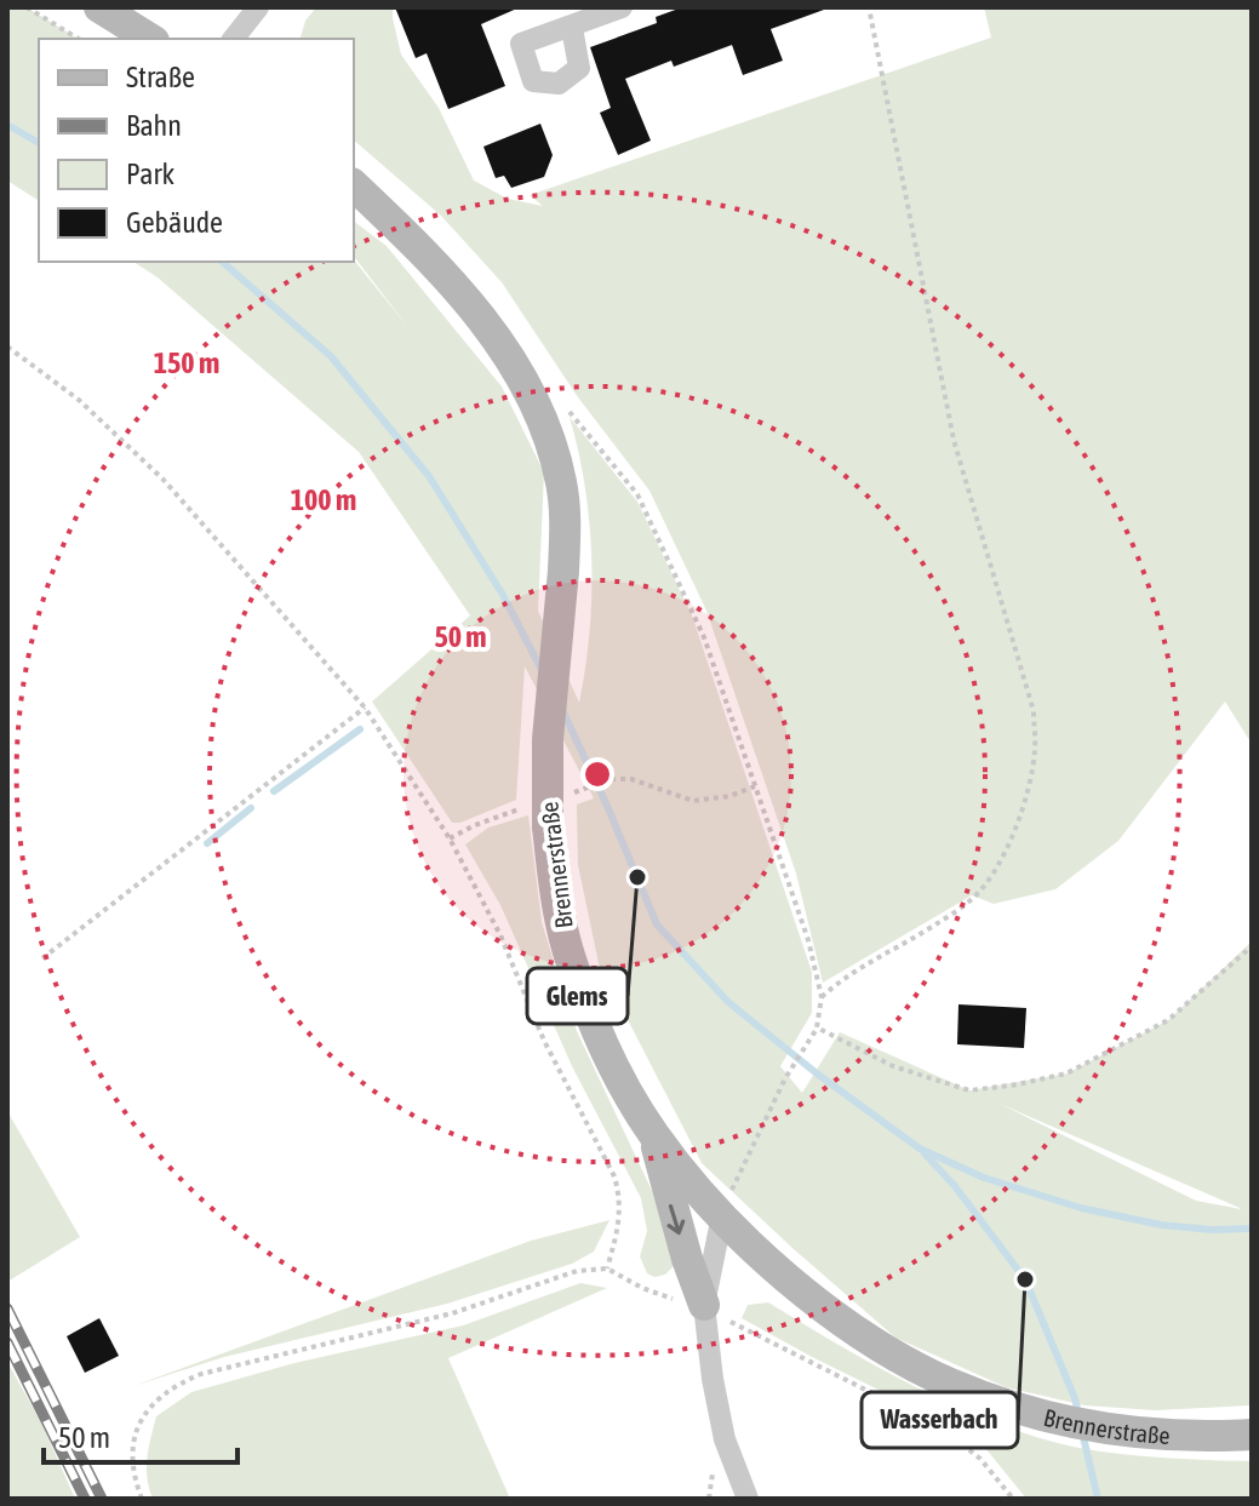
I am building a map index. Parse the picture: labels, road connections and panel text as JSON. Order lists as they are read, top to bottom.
{
  "streets": {
    "main road": ["Brennerstraße"]
  },
  "places": ["Glems", "Wasserbach"],
  "legend": [
    "Straße",
    "Bahn",
    "Park",
    "Gebäude"
  ],
  "scale_bar": "50 m",
  "rings": ["150 m", "100 m", "50 m"]
}
